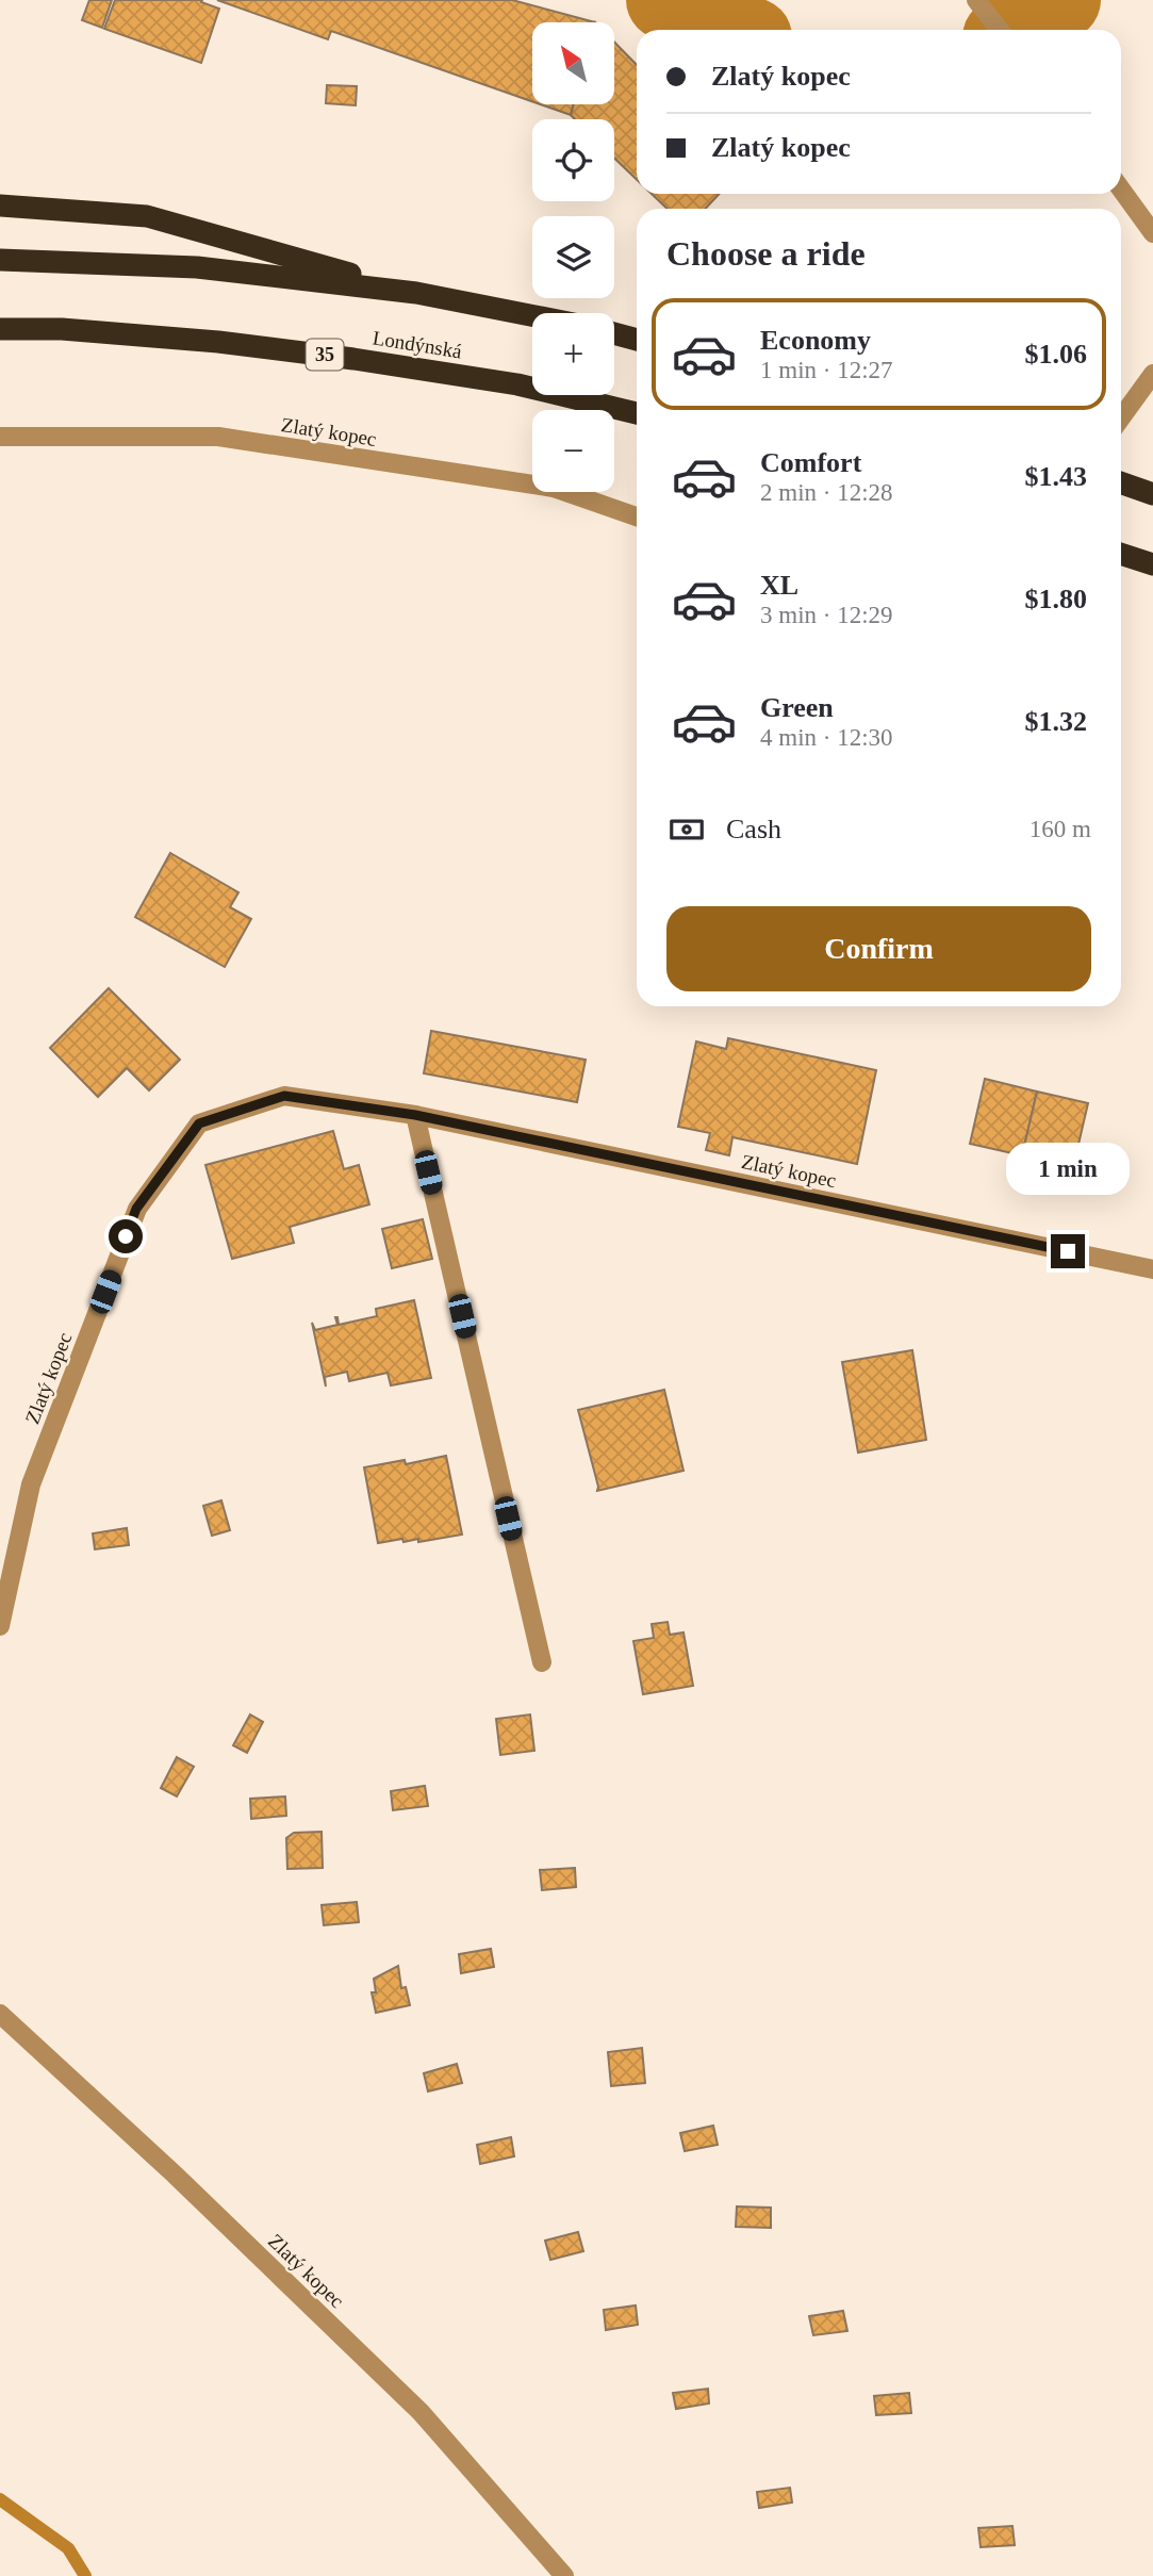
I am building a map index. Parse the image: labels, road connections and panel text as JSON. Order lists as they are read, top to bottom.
{
  "streets": {
    "highway": ["Londýnská", "35"],
    "street": ["Zlatý kopec"]
  },
  "north": "top left",
  "page": {
    "map_buttons": ["+", "−"],
    "banner": ["Zlatý kopec", "Zlatý kopec"],
    "heading": "Choose a ride",
    "list": [
      {
        "name": "Economy",
        "note": "1 min · 12:27",
        "value": "$1.06"
      },
      {
        "name": "Comfort",
        "note": "2 min · 12:28",
        "value": "$1.43"
      },
      {
        "name": "XL",
        "note": "3 min · 12:29",
        "value": "$1.80"
      },
      {
        "name": "Green",
        "note": "4 min · 12:30",
        "value": "$1.32"
      }
    ],
    "pay": ["Cash", "160 m"],
    "buttons": "Confirm",
    "bubble": "1 min"
  }
}
